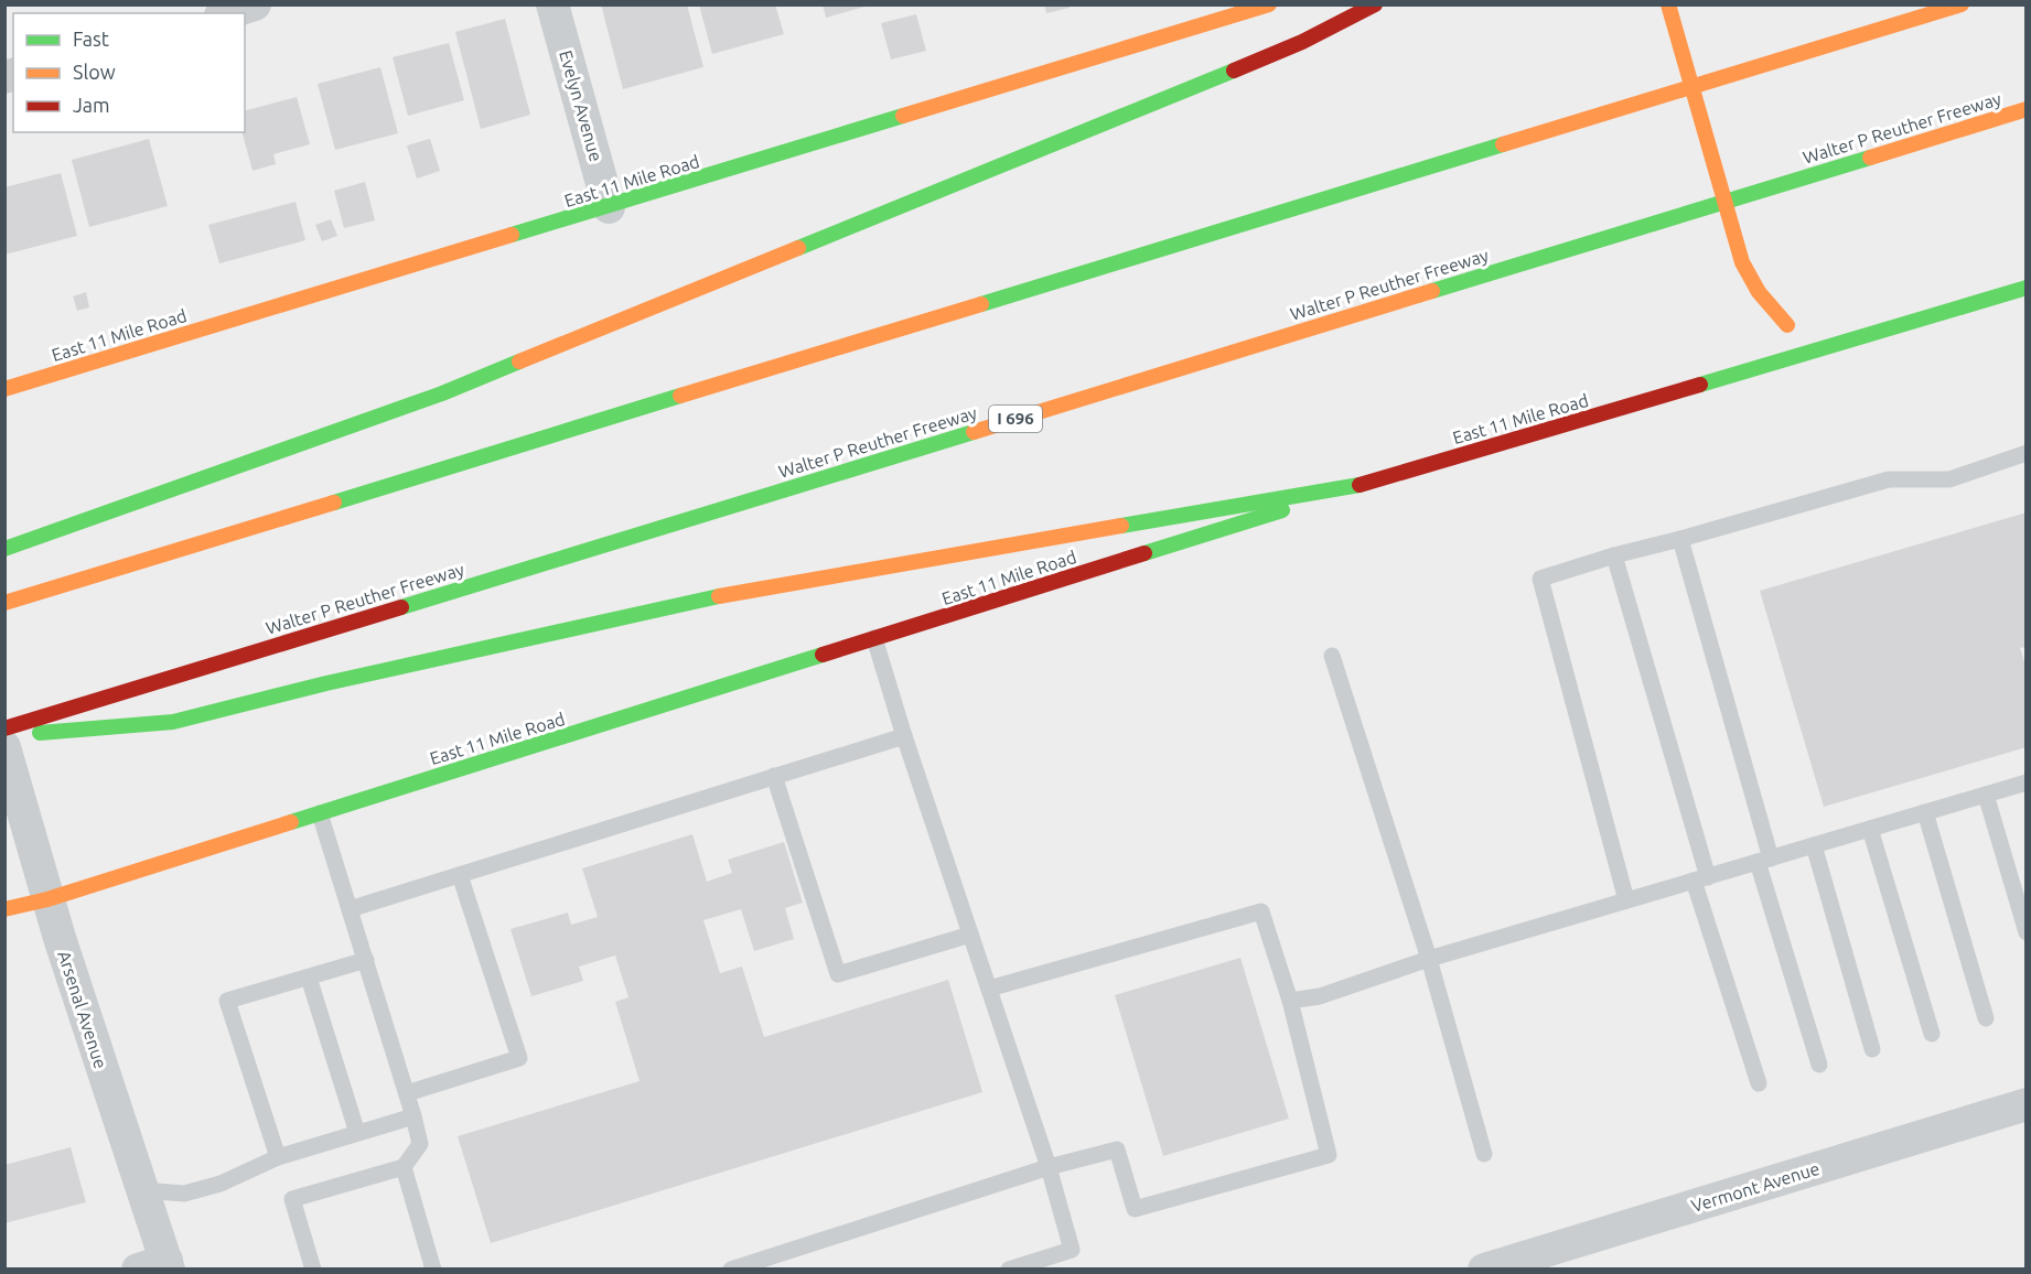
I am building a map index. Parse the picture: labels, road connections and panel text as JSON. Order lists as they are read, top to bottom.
{
  "streets": {
    "main road": ["Walter P Reuther Freeway", "East 11 Mile Road", "I 696"],
    "street": ["Evelyn Avenue", "Arsenal Avenue", "Vermont Avenue"]
  },
  "crossings": [
    ["Evelyn Avenue", "East 11 Mile Road"],
    ["East 11 Mile Road", "Arsenal Avenue"]
  ],
  "legend": ["Fast", "Slow", "Jam"]
}
